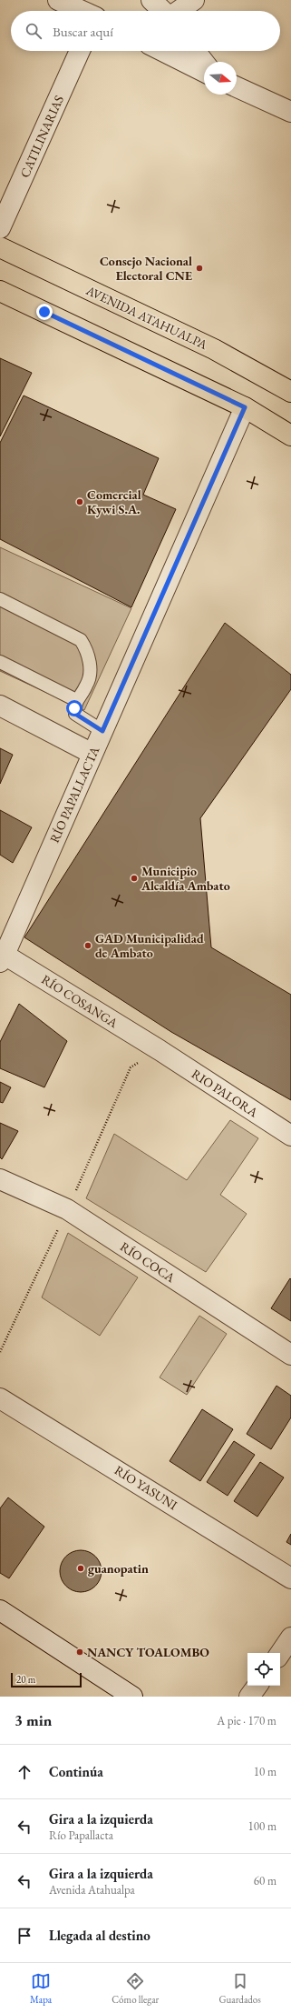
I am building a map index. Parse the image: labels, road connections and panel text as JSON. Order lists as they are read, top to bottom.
{
  "streets": {
    "main road": ["AVENIDA ATAHUALPA"],
    "street": [
      "CATILINARIAS",
      "RÍO PAPALLACTA",
      "RÍO COSANGA",
      "RIO PALORA",
      "RÍO COCA",
      "RÍO YASUNI"
    ]
  },
  "crossings": [
    ["RÍO PAPALLACTA", "RÍO COSANGA"],
    ["RÍO COSANGA", "RIO PALORA"]
  ],
  "places": [
    "Consejo Nacional Electoral CNE",
    "Comercial Kywi S.A.",
    "Municipio Alcaldía Ambato",
    "GAD Municipalidad de Ambato",
    "guanopatin",
    "NANCY TOALOMBO"
  ],
  "scale_bar": "20 m",
  "north": "right",
  "page": {
    "search": "Buscar aquí",
    "scale": "20 m",
    "heading": ["3 min", "A pie · 170 m"],
    "list": [
      ["Continúa", "10 m"],
      ["Gira a la izquierda", "Río Papallacta", "100 m"],
      ["Gira a la izquierda", "Avenida Atahualpa", "60 m"],
      "Llegada al destino"
    ],
    "nav": ["Mapa", "Cómo llegar", "Guardados"]
  }
}
